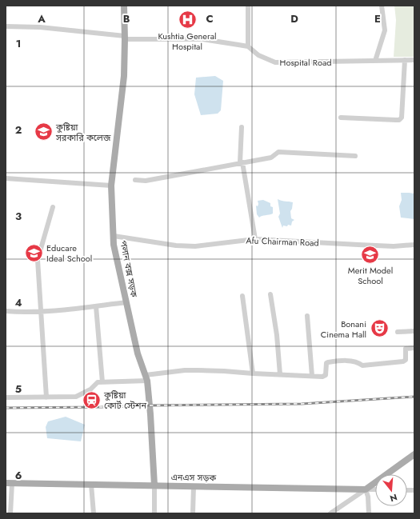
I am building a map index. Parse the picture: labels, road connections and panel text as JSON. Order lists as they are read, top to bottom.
{
  "streets": {
    "main road": ["পলান বক্স সড়ক", "এনএস সড়ক"],
    "street": ["Hospital Road", "Afu Chairman Road"]
  },
  "crossings": [
    ["Hospital Road", "পলান বক্স সড়ক"],
    ["Afu Chairman Road", "পলান বক্স সড়ক"],
    ["পলান বক্স সড়ক", "এনএস সড়ক"]
  ],
  "places": {
    "hospital": ["Kushtia General Hospital"],
    "school or university": ["কুষ্টিয়া সরকারি কলেজ", "Educare Ideal School", "Merit Model School"],
    "theatre": ["Bonani Cinema Hall"],
    "station": ["কুষ্টিয়া কোর্ট স্টেশন"]
  },
  "north": "bottom",
  "grid": {
    "columns": [
      "A",
      "B",
      "C",
      "D",
      "E"
    ],
    "rows": [
      "1",
      "2",
      "3",
      "4",
      "5",
      "6"
    ]
  }
}
